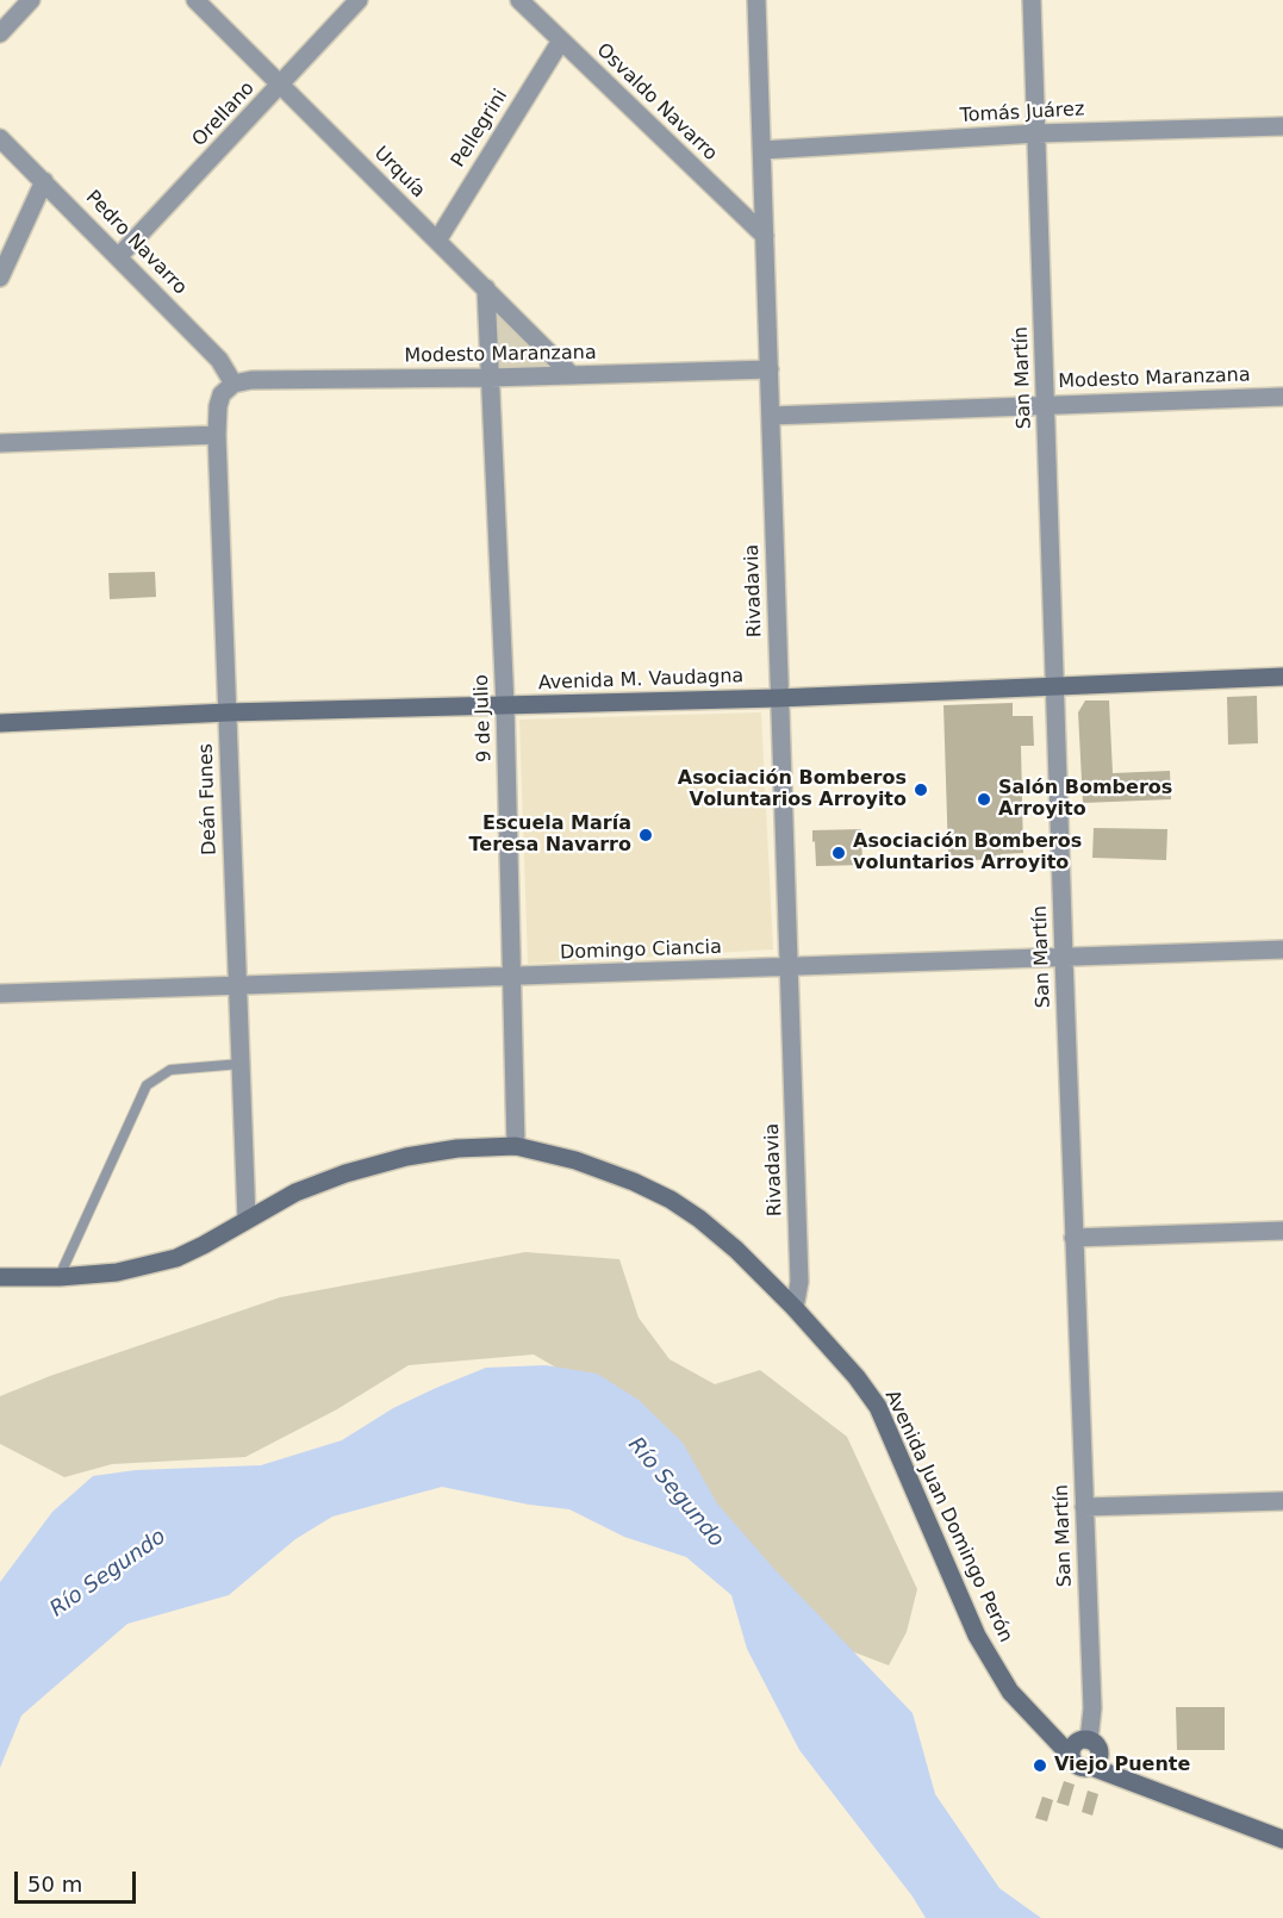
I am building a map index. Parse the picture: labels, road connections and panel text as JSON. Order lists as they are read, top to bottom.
{
  "streets": {
    "main road": ["Avenida M. Vaudagna", "Avenida Juan Domingo Perón"],
    "street": [
      "Osvaldo Navarro",
      "Tomás Juárez",
      "Orellano",
      "Pellegrini",
      "Urquía",
      "Pedro Navarro",
      "Modesto Maranzana",
      "San Martín",
      "Rivadavia",
      "9 de Julio",
      "Deán Funes",
      "Domingo Ciancia"
    ]
  },
  "crossings": [
    ["Osvaldo Navarro", "Pellegrini"],
    ["Osvaldo Navarro", "Rivadavia"],
    ["Tomás Juárez", "San Martín"],
    ["Tomás Juárez", "Rivadavia"],
    ["Orellano", "Urquía"],
    ["Orellano", "Pedro Navarro"],
    ["Pellegrini", "Urquía"],
    ["Urquía", "Modesto Maranzana"],
    ["Urquía", "9 de Julio"],
    ["Pedro Navarro", "Modesto Maranzana"],
    ["Pedro Navarro", "Deán Funes"],
    ["Modesto Maranzana", "San Martín"],
    ["Modesto Maranzana", "Rivadavia"],
    ["Modesto Maranzana", "9 de Julio"],
    ["Modesto Maranzana", "Deán Funes"],
    ["San Martín", "Avenida M. Vaudagna"],
    ["San Martín", "Domingo Ciancia"],
    ["San Martín", "Avenida Juan Domingo Perón"],
    ["Rivadavia", "Avenida M. Vaudagna"],
    ["Rivadavia", "Domingo Ciancia"],
    ["Rivadavia", "Avenida Juan Domingo Perón"],
    ["Avenida M. Vaudagna", "9 de Julio"],
    ["Avenida M. Vaudagna", "Deán Funes"],
    ["9 de Julio", "Domingo Ciancia"],
    ["9 de Julio", "Avenida Juan Domingo Perón"],
    ["Deán Funes", "Domingo Ciancia"],
    ["Deán Funes", "Avenida Juan Domingo Perón"]
  ],
  "water": ["Río Segundo"],
  "places": [
    "Asociación Bomberos Voluntarios Arroyito",
    "Salón Bomberos Arroyito",
    "Escuela María Teresa Navarro",
    "Asociación Bomberos voluntarios Arroyito",
    "Viejo Puente"
  ],
  "scale_bar": "50 m"
}
